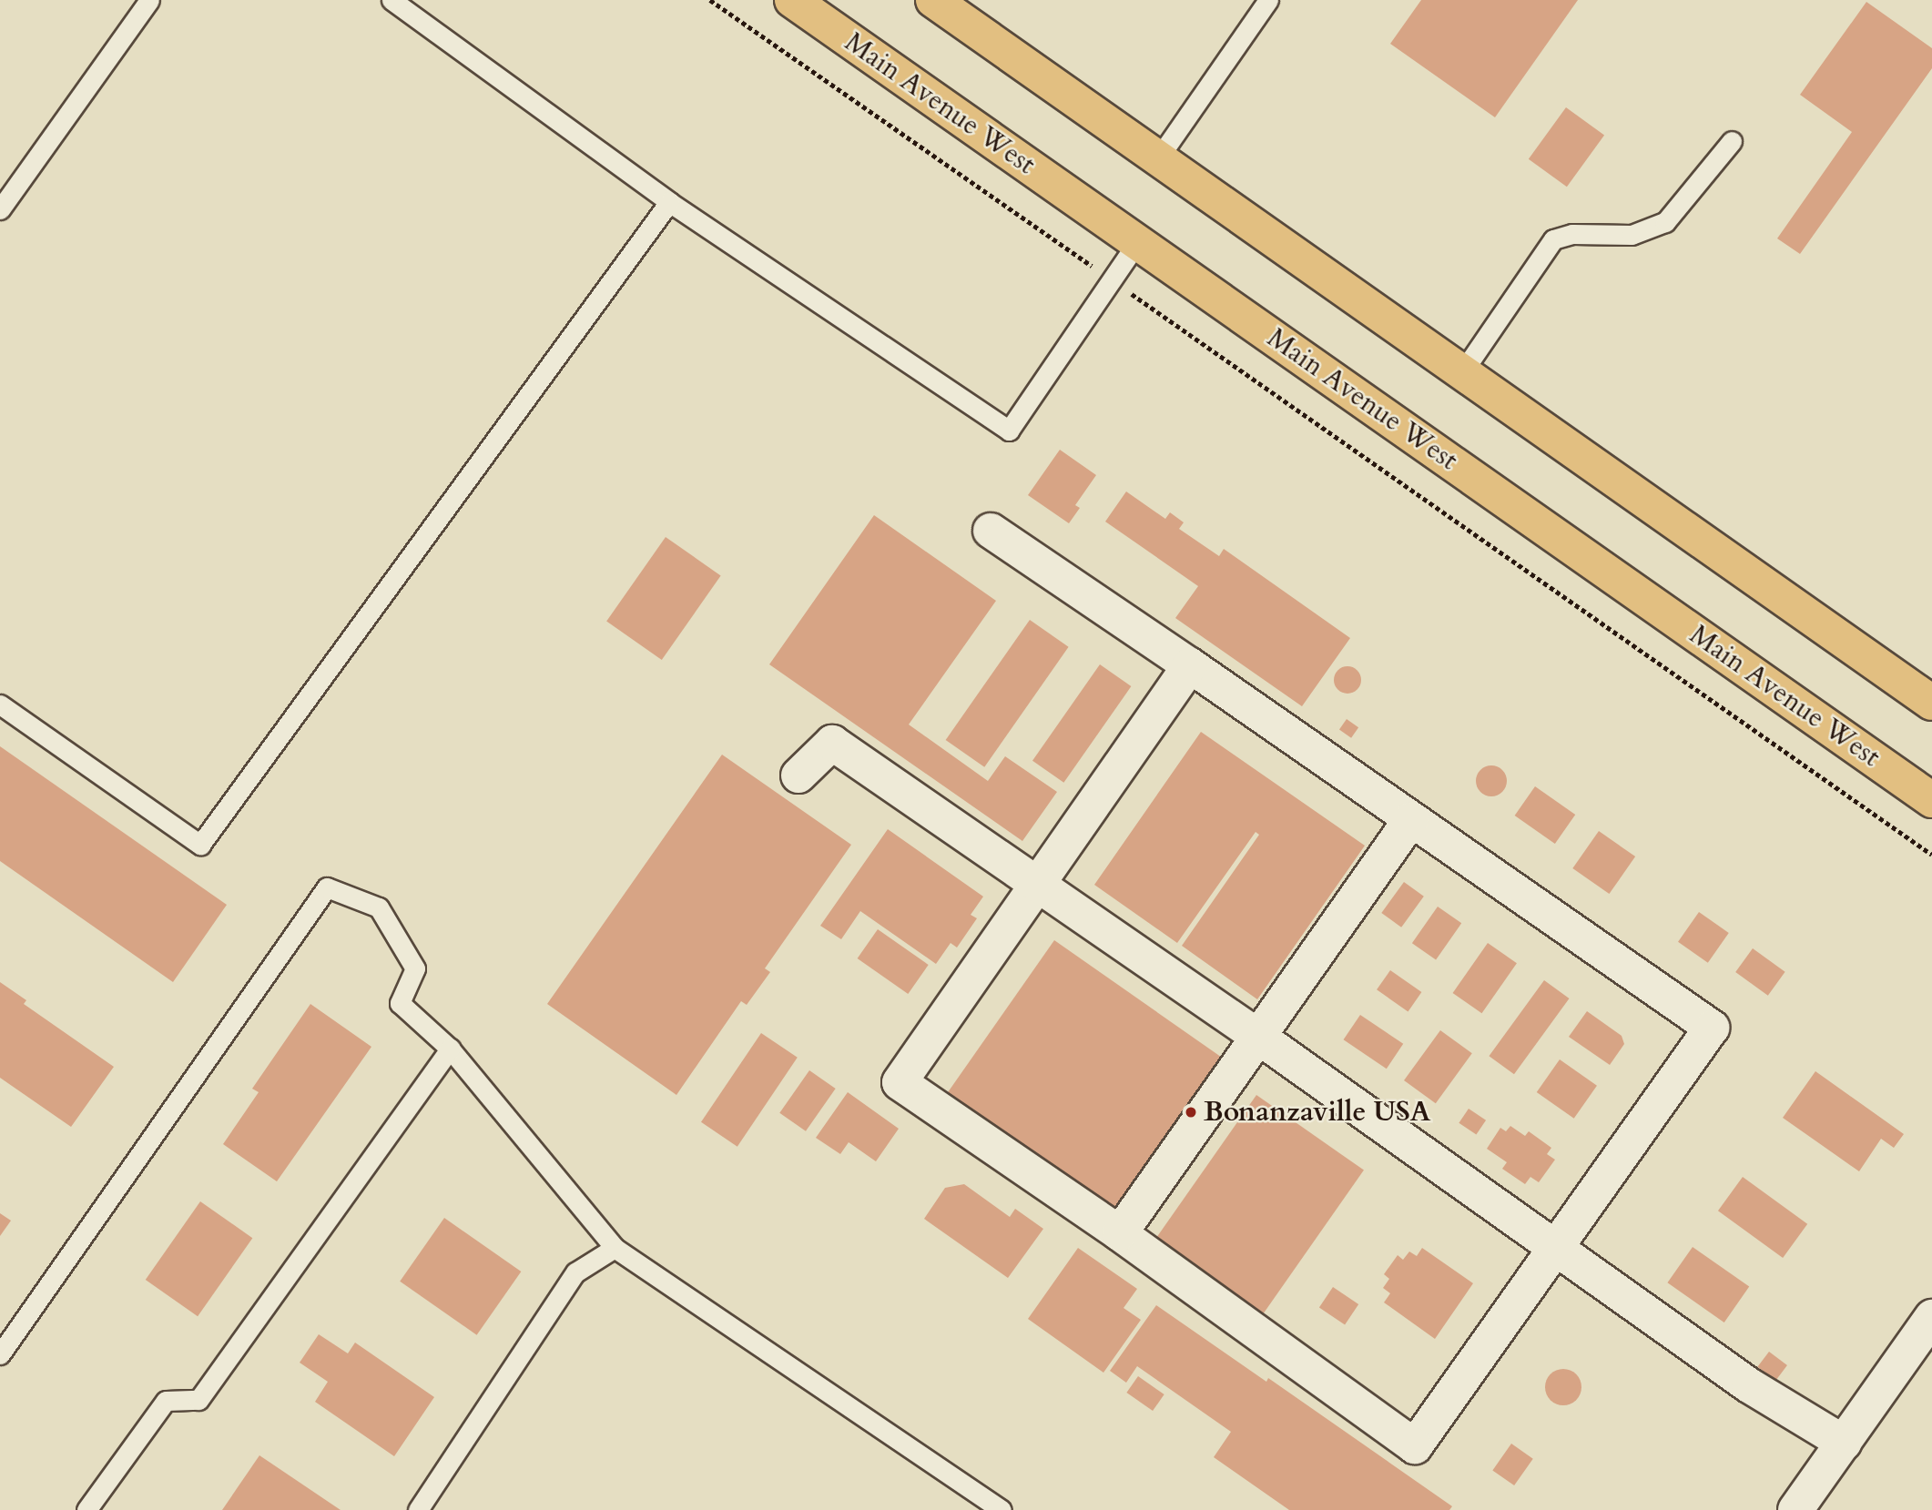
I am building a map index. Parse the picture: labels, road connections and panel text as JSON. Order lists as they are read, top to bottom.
{
  "streets": {
    "main road": ["Main Avenue West"]
  },
  "places": ["Bonanzaville USA"]
}
